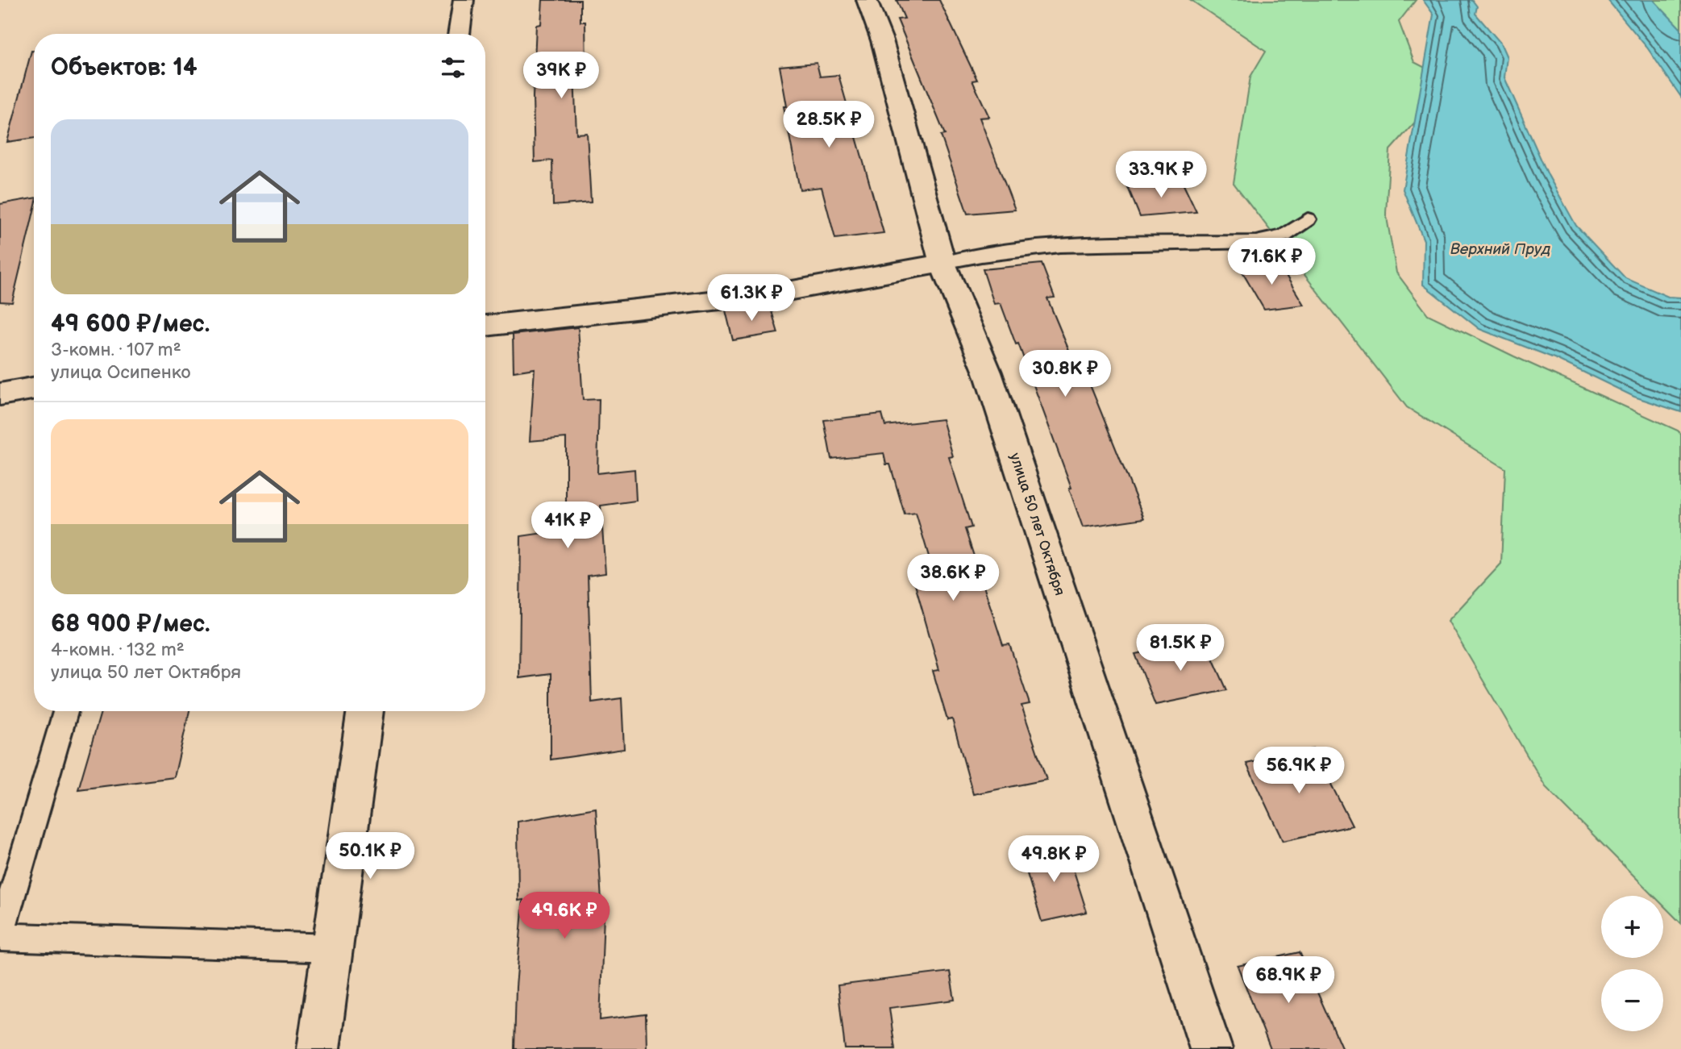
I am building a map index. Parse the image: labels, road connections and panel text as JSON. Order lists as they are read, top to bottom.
{
  "streets": {
    "street": ["улица 50 лет Октября"]
  },
  "water": ["Верхний Пруд"],
  "page": {
    "heading": "Объектов: 14",
    "price": [
      "39K ₽",
      "28.5K ₽",
      "33.9K ₽",
      "71.6K ₽",
      "61.3K ₽",
      "30.8K ₽",
      "41K ₽",
      "38.6K ₽",
      "81.5K ₽",
      "56.9K ₽",
      "50.1K ₽",
      "49.8K ₽",
      "49.6K ₽",
      "68.9K ₽"
    ],
    "list": [
      {
        "name": "49 600 ₽/мес.",
        "note": "3-комн. · 107 m² · улица Осипенко"
      },
      {
        "name": "68 900 ₽/мес.",
        "note": "4-комн. · 132 m² · улица 50 лет Октября"
      }
    ],
    "map_buttons": ["+", "−"]
  }
}
